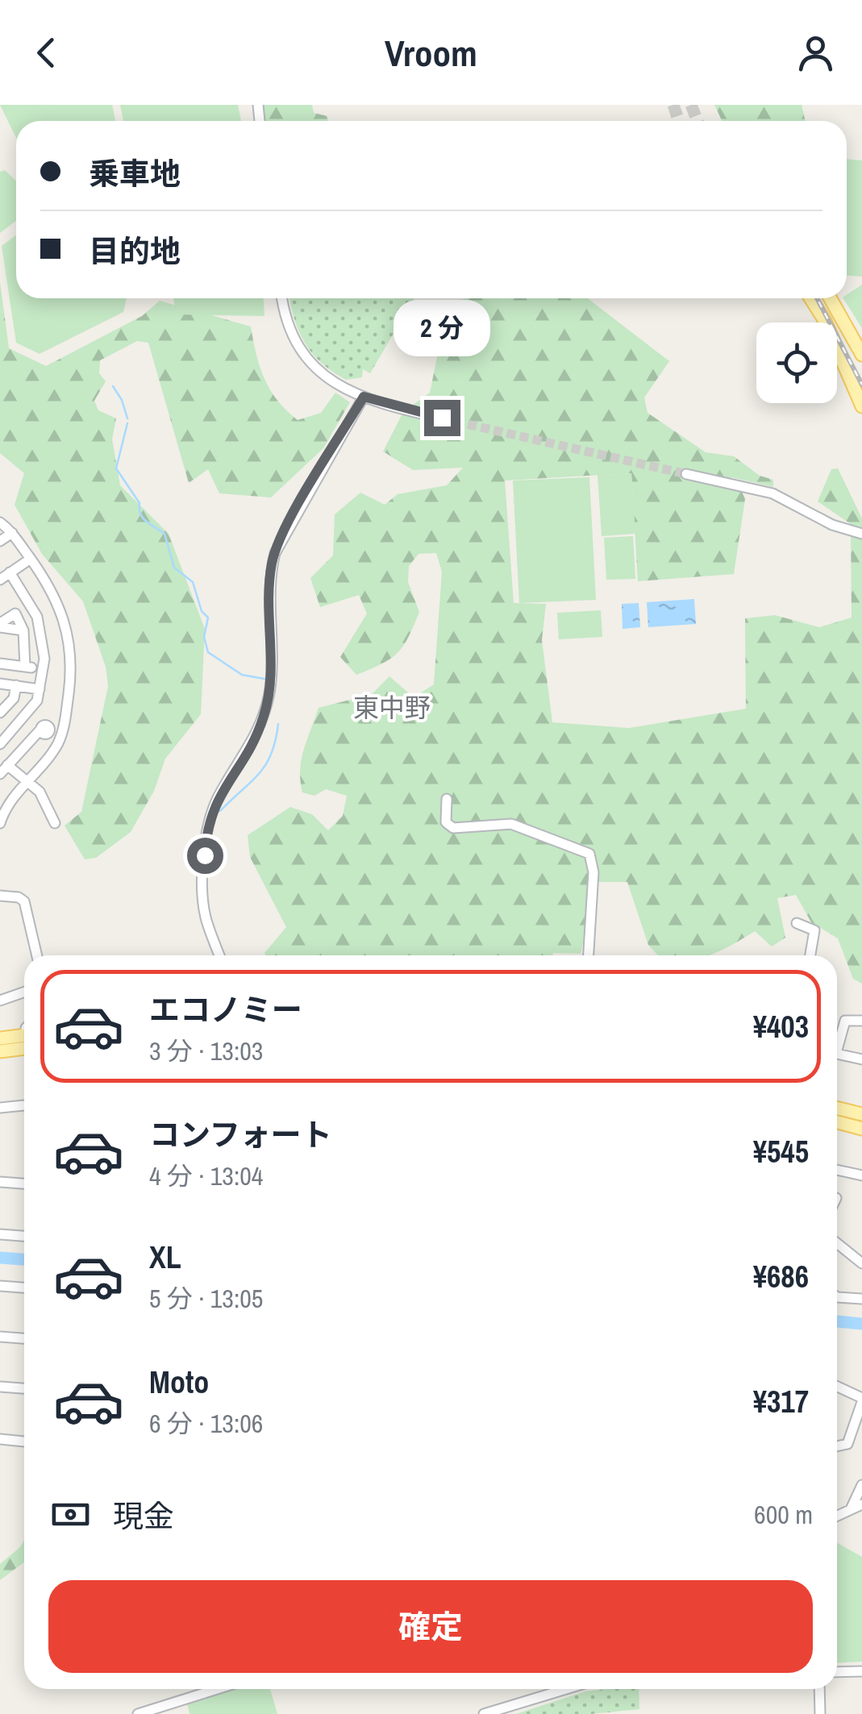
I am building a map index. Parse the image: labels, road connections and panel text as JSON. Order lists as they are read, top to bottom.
{
  "districts": ["東中野"],
  "page": {
    "header": "Vroom",
    "banner": ["乗車地", "目的地"],
    "bubble": "2 分",
    "list": [
      {
        "name": "エコノミー",
        "note": "3 分 · 13:03",
        "value": "¥403"
      },
      {
        "name": "コンフォート",
        "note": "4 分 · 13:04",
        "value": "¥545"
      },
      {
        "name": "XL",
        "note": "5 分 · 13:05",
        "value": "¥686"
      },
      {
        "name": "Moto",
        "note": "6 分 · 13:06",
        "value": "¥317"
      }
    ],
    "pay": ["現金", "600 m"],
    "buttons": "確定"
  }
}
